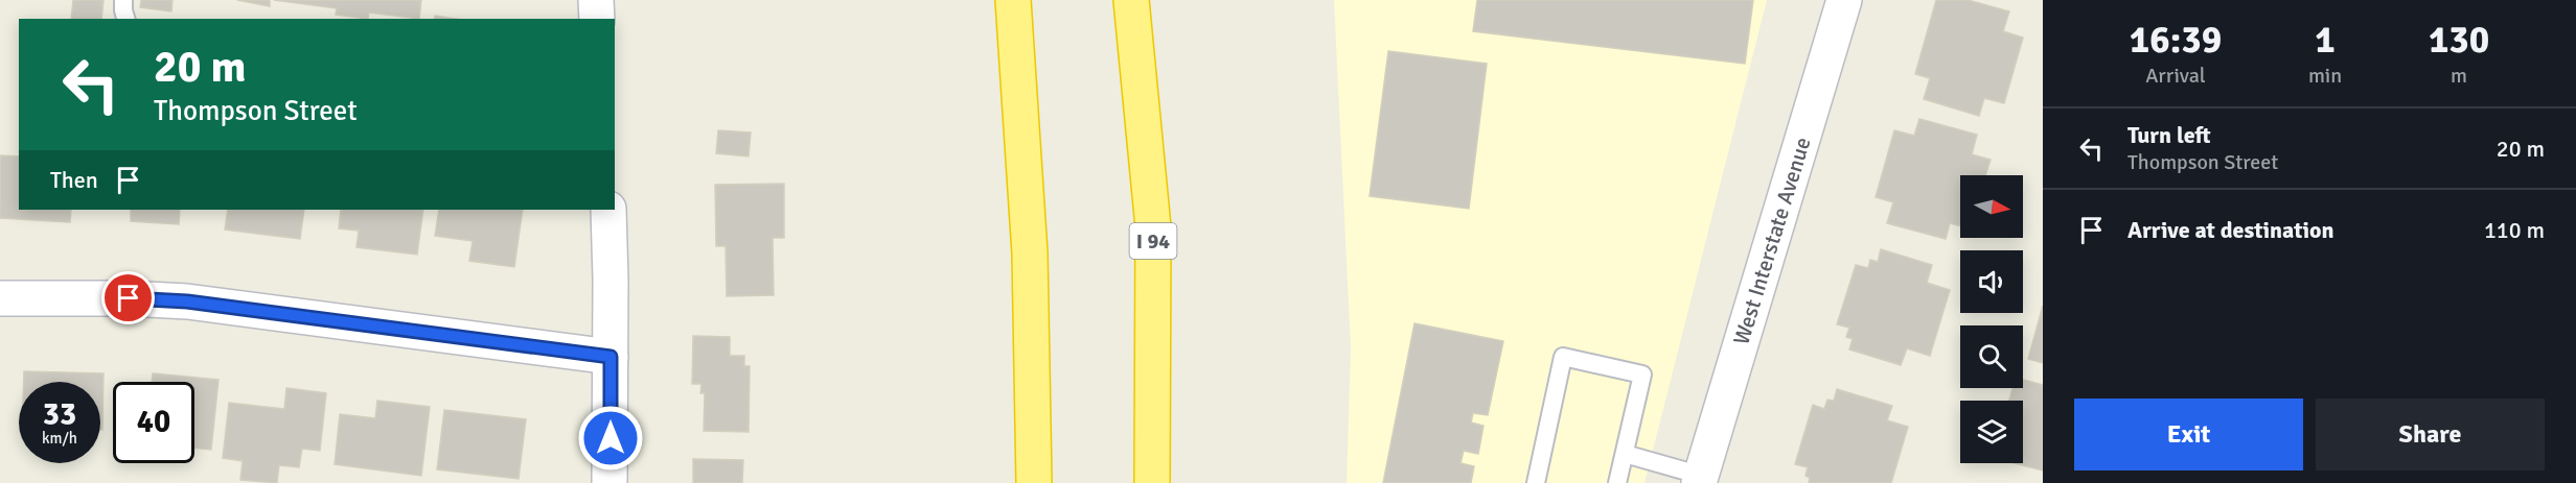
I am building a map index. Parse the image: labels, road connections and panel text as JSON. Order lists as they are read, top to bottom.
{
  "streets": {
    "highway": ["I 94"],
    "street": ["West Interstate Avenue"]
  },
  "north": "right",
  "page": {
    "eta": [
      "16:39",
      "Arrival",
      "1",
      "min",
      "130",
      "m"
    ],
    "turn": ["20 m", "Thompson Street"],
    "list": [
      {
        "name": "Turn left",
        "note": "Thompson Street",
        "value": "20 m"
      },
      {
        "name": "Arrive at destination",
        "value": "110 m"
      }
    ],
    "then": "Then",
    "speed": "33 km/h",
    "limit": "40",
    "buttons": ["Exit", "Share"]
  }
}
